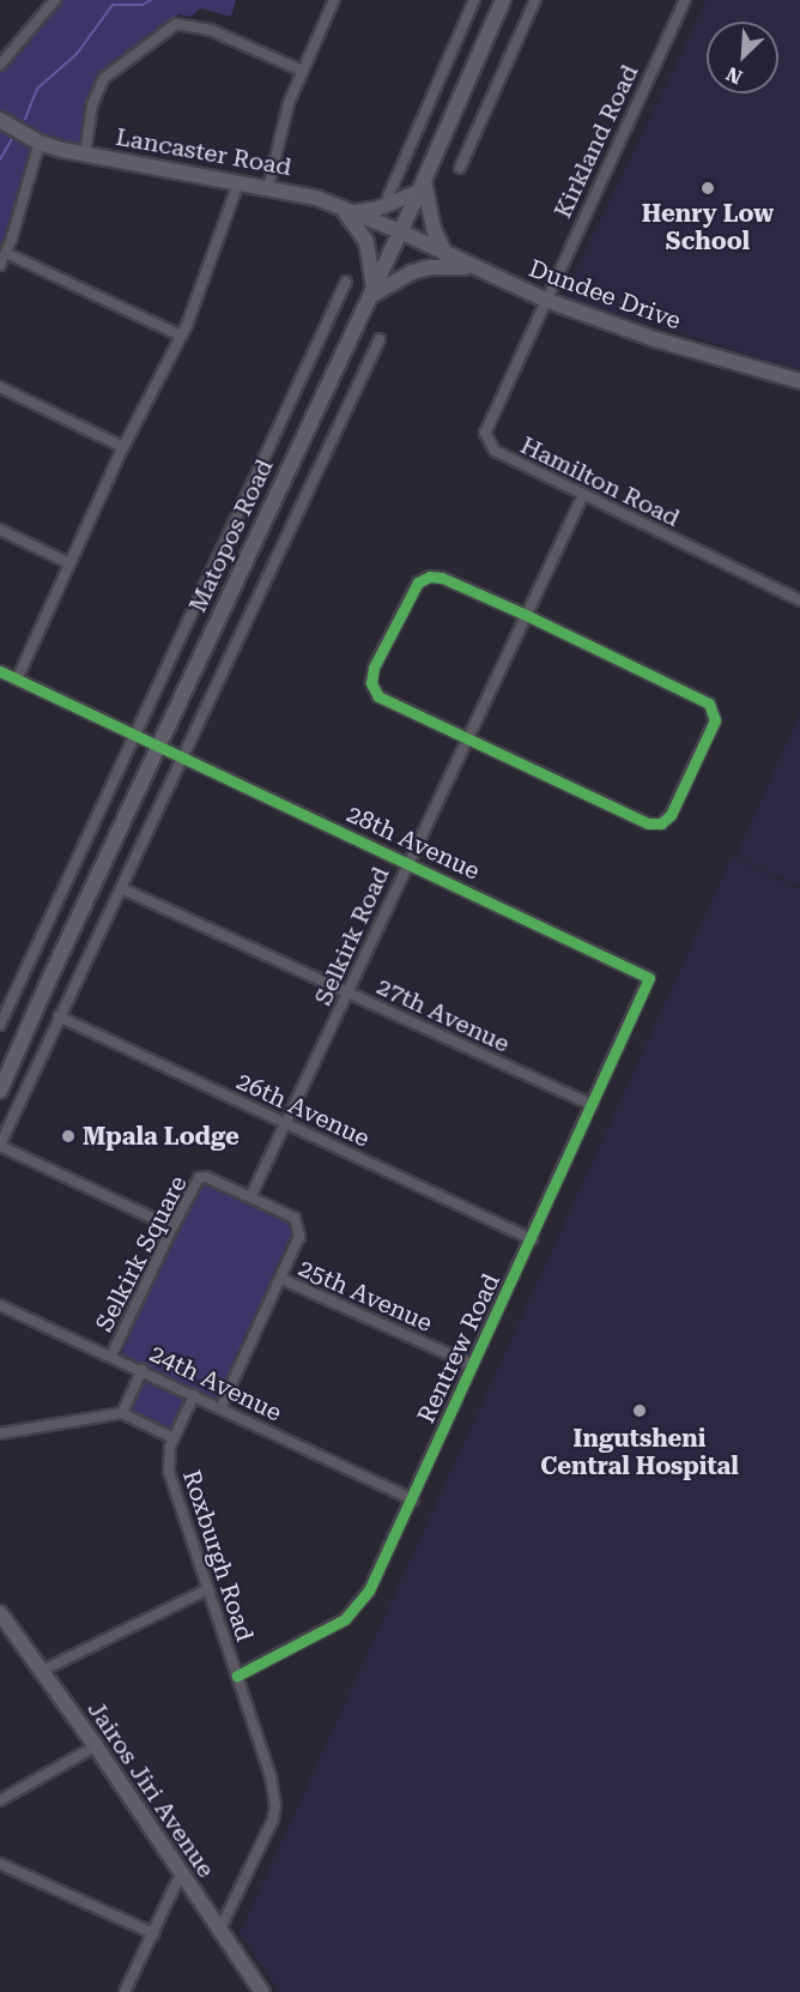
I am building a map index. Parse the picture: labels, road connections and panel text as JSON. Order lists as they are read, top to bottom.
{
  "streets": {
    "main road": [
      "Lancaster Road",
      "Dundee Drive",
      "Matopos Road",
      "Jairos Jiri Avenue"
    ],
    "street": [
      "Kirkland Road",
      "Hamilton Road",
      "28th Avenue",
      "Selkirk Road",
      "27th Avenue",
      "26th Avenue",
      "Selkirk Square",
      "25th Avenue",
      "Rentrew Road",
      "24th Avenue",
      "Roxburgh Road"
    ]
  },
  "crossings": [
    ["Kirkland Road", "Dundee Drive"],
    ["Kirkland Road", "Hamilton Road"],
    ["Lancaster Road", "Dundee Drive"],
    ["Lancaster Road", "Matopos Road"],
    ["Dundee Drive", "Hamilton Road"],
    ["Dundee Drive", "Matopos Road"],
    ["Hamilton Road", "Selkirk Road"],
    ["Matopos Road", "28th Avenue"],
    ["28th Avenue", "Selkirk Road"],
    ["28th Avenue", "Rentrew Road"],
    ["Selkirk Road", "27th Avenue"],
    ["Selkirk Road", "26th Avenue"],
    ["Selkirk Road", "Selkirk Square"],
    ["27th Avenue", "Rentrew Road"],
    ["26th Avenue", "Rentrew Road"],
    ["Selkirk Square", "25th Avenue"],
    ["Selkirk Square", "24th Avenue"],
    ["25th Avenue", "Rentrew Road"],
    ["Rentrew Road", "24th Avenue"],
    ["Rentrew Road", "Roxburgh Road"],
    ["24th Avenue", "Roxburgh Road"],
    ["Roxburgh Road", "Jairos Jiri Avenue"]
  ],
  "places": ["Henry Low School", "Mpala Lodge", "Ingutsheni Central Hospital"],
  "north": "bottom left"
}
